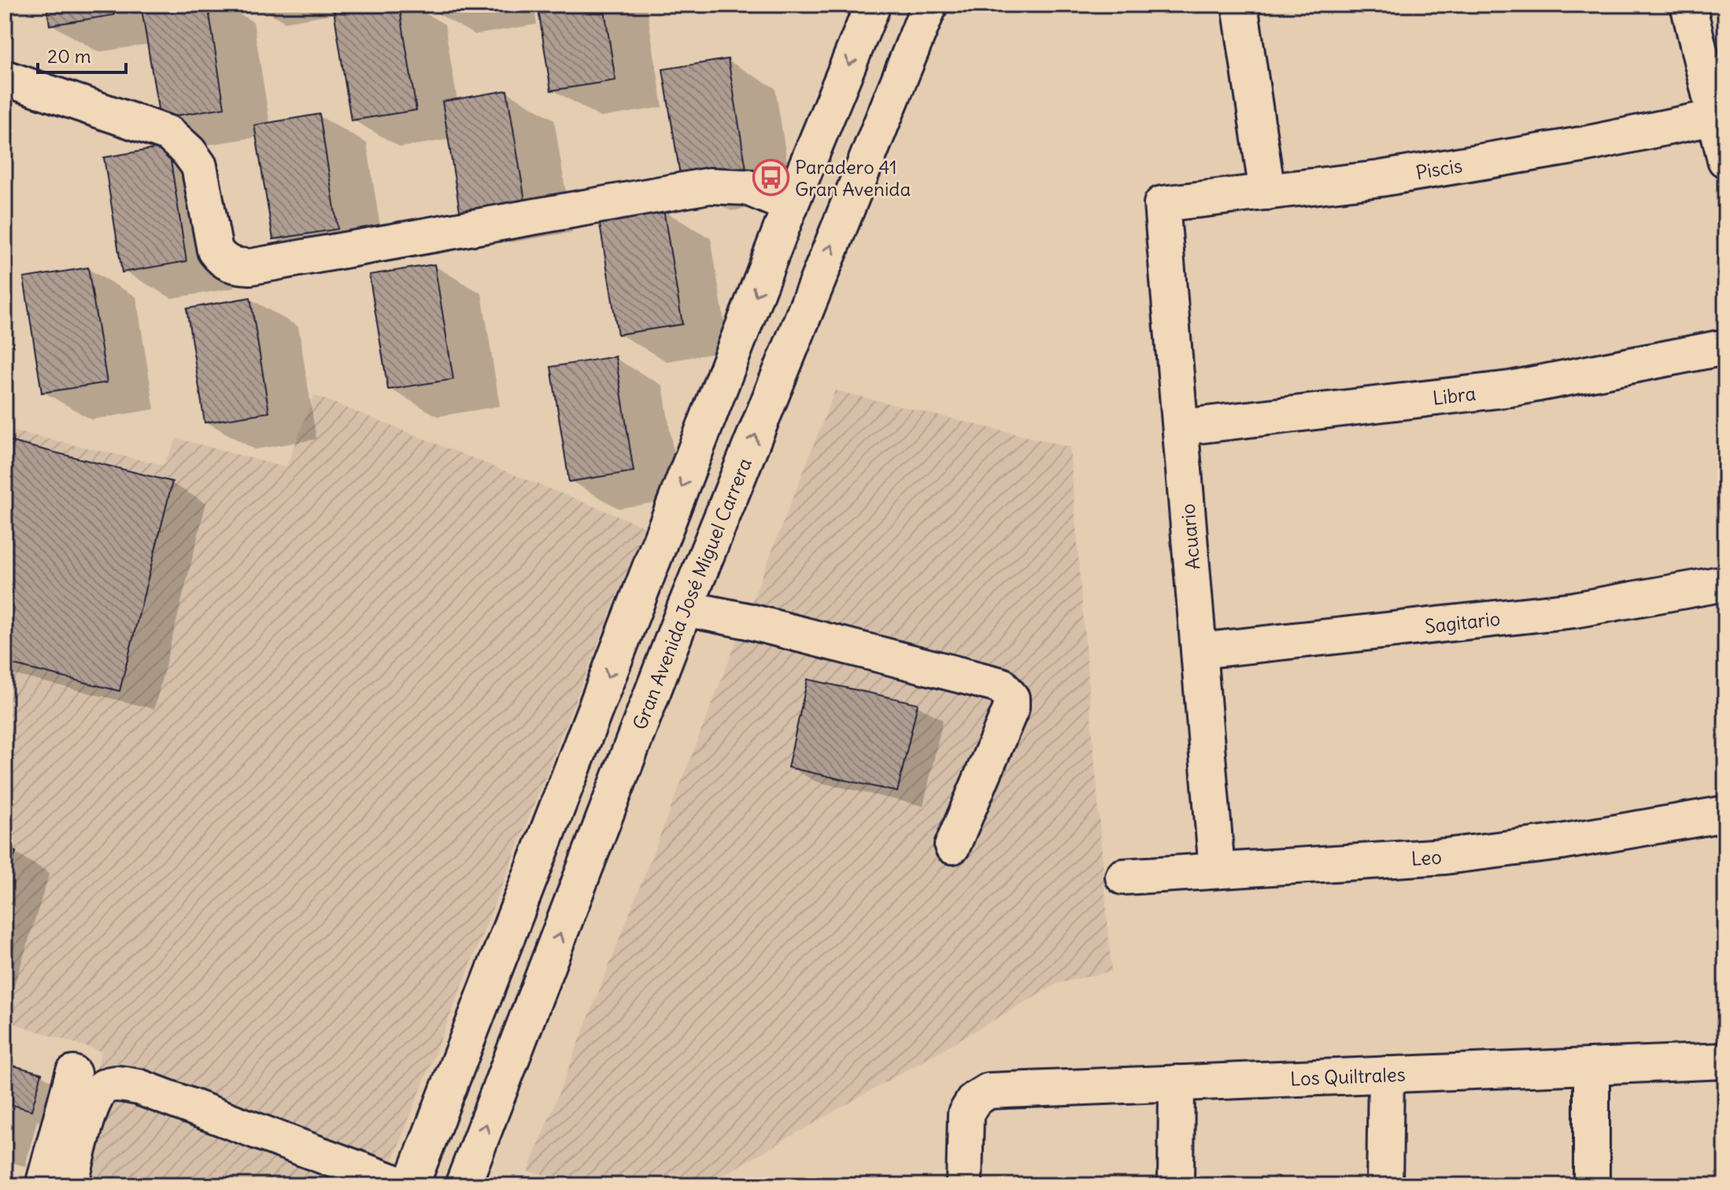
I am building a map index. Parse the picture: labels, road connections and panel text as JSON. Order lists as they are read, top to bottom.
{
  "streets": {
    "street": [
      "Piscis",
      "Libra",
      "Acuario",
      "Gran Avenida José Miguel Carrera",
      "Sagitario",
      "Leo",
      "Los Quiltrales"
    ]
  },
  "crossings": [
    ["Piscis", "Acuario"],
    ["Libra", "Acuario"],
    ["Acuario", "Sagitario"],
    ["Acuario", "Leo"]
  ],
  "places": {
    "bus stop": ["Paradero 41 Gran Avenida"]
  },
  "scale_bar": "20 m"
}
